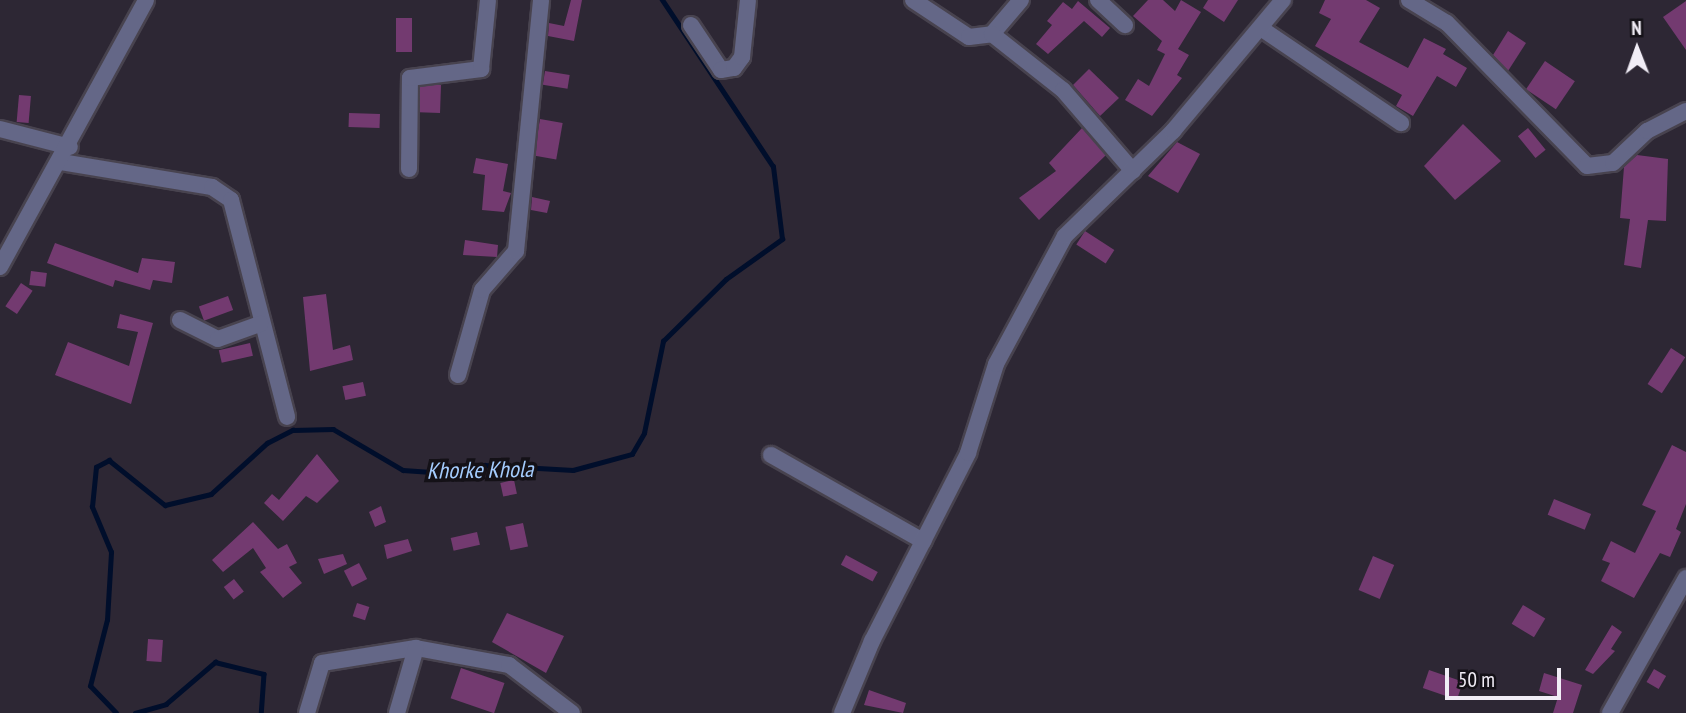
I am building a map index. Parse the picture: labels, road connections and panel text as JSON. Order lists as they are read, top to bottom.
{
  "water": ["Khorke Khola"],
  "scale_bar": "50 m",
  "north": "top"
}
